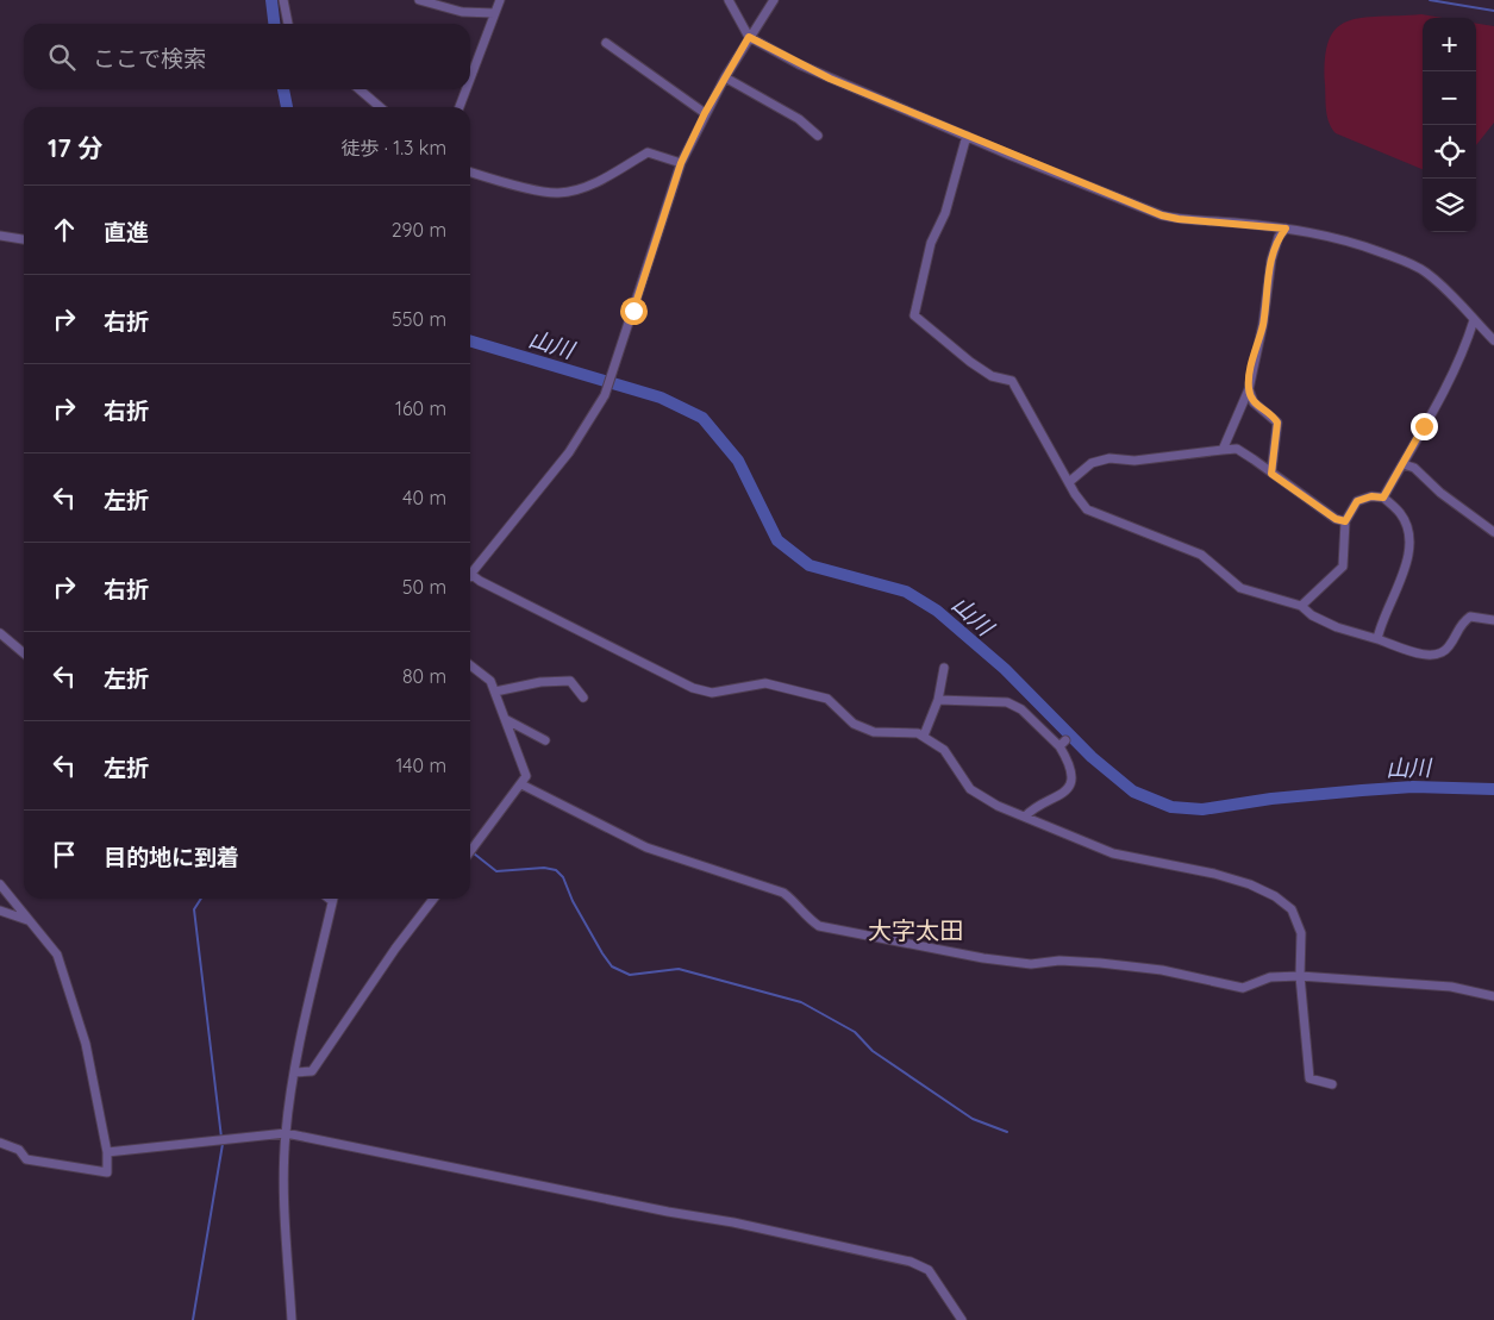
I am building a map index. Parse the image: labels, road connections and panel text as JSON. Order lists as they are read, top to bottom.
{
  "districts": ["大字太田"],
  "water": ["山川"],
  "page": {
    "map_buttons": ["+", "−"],
    "search": "ここで検索",
    "heading": ["17 分", "徒歩 · 1.3 km"],
    "list": [
      ["直進", "290 m"],
      ["右折", "550 m"],
      ["右折", "160 m"],
      ["左折", "40 m"],
      ["右折", "50 m"],
      ["左折", "80 m"],
      ["左折", "140 m"],
      "目的地に到着"
    ]
  }
}
